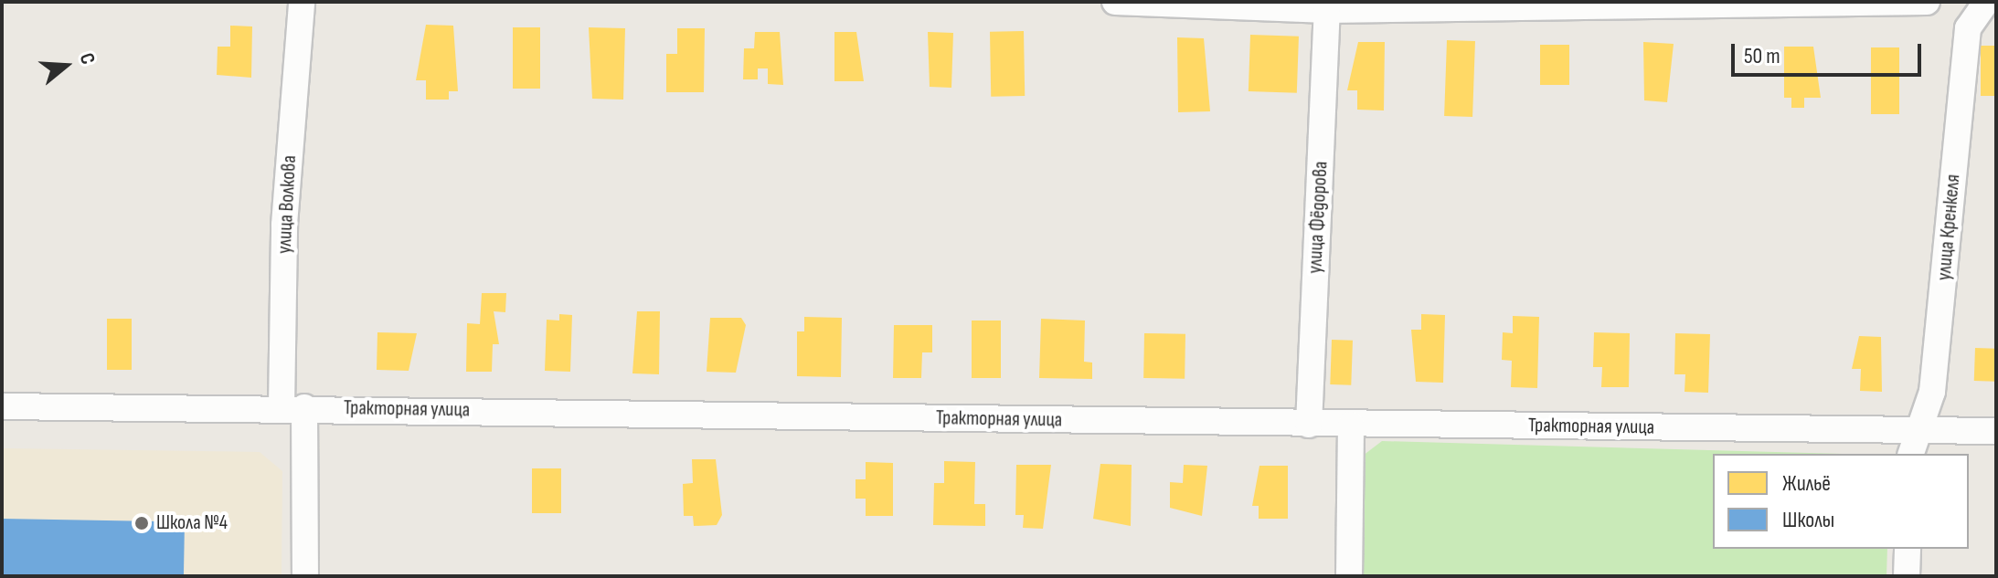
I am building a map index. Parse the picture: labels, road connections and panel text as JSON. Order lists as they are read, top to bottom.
{
  "streets": {
    "street": [
      "улица Волкова",
      "улица Фёдорова",
      "улица Кренкеля",
      "Тракторная улица"
    ]
  },
  "crossings": [
    ["улица Волкова", "Тракторная улица"],
    ["улица Фёдорова", "Тракторная улица"],
    ["улица Кренкеля", "Тракторная улица"]
  ],
  "places": ["Школа №4"],
  "legend": ["Жильё", "Школы"],
  "scale_bar": "50 m",
  "north": "right"
}
